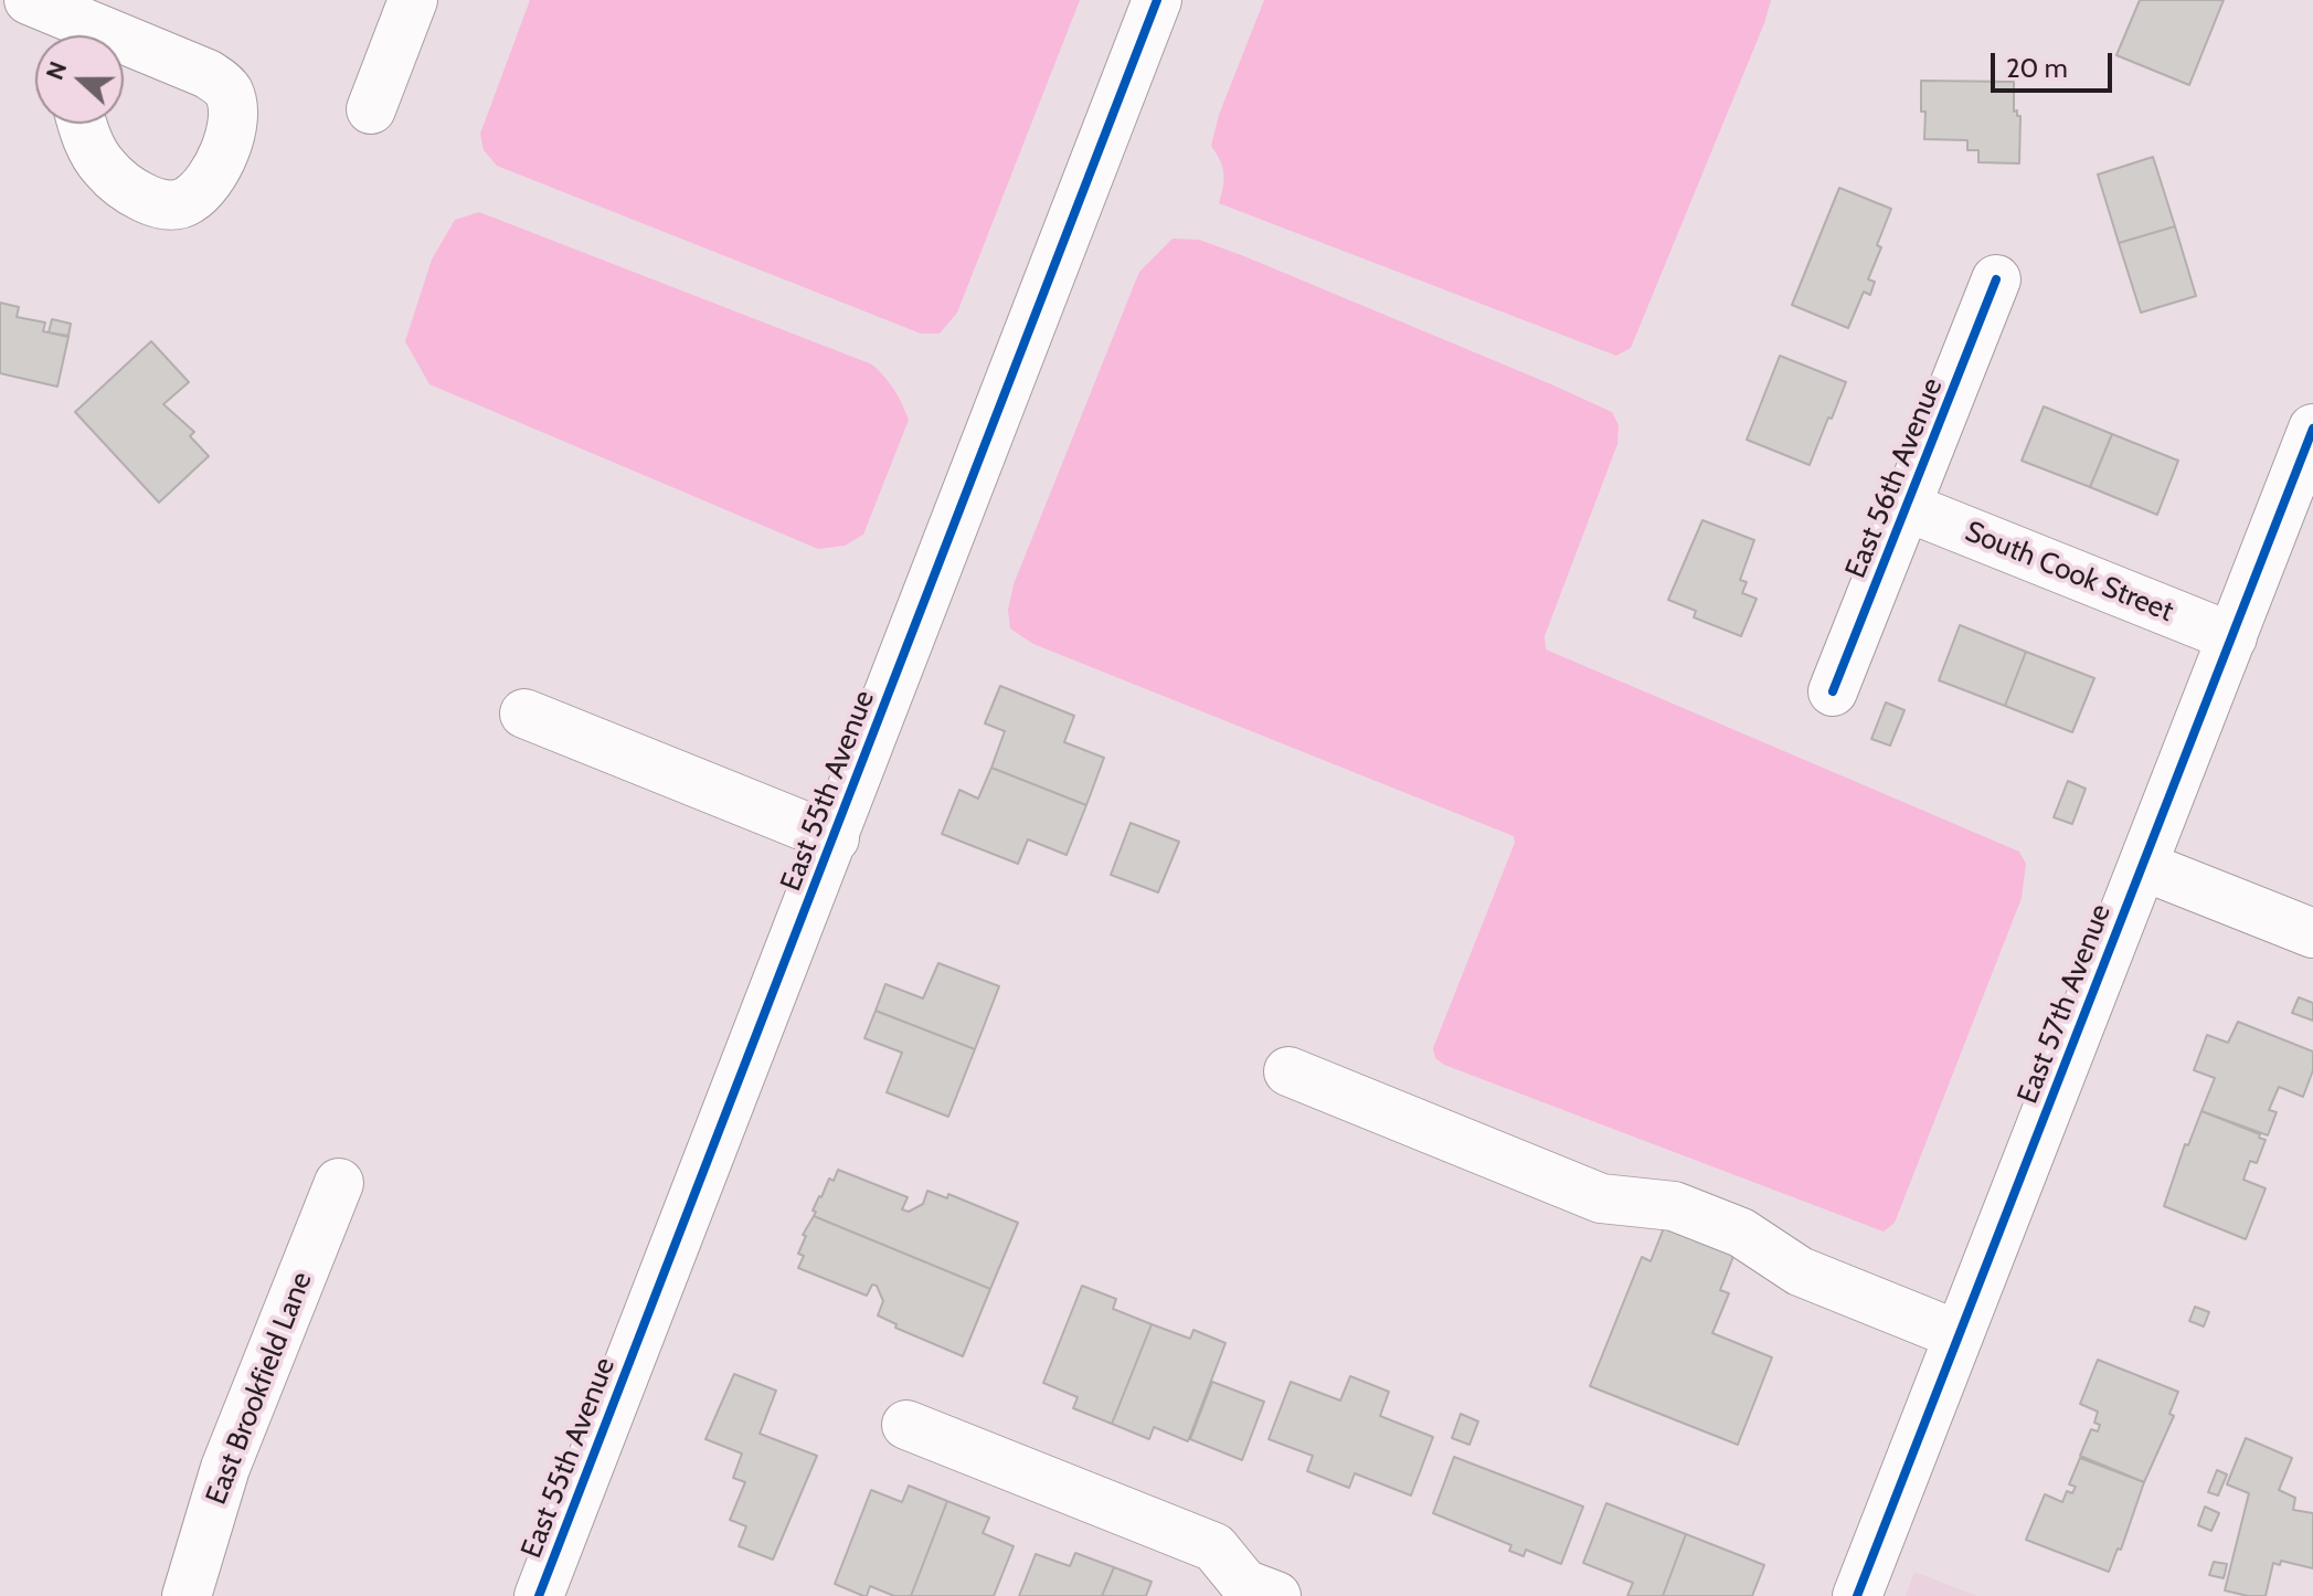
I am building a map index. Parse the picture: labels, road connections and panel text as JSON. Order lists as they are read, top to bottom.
{
  "streets": {
    "street": [
      "East 56th Avenue",
      "South Cook Street",
      "East 55th Avenue",
      "East 57th Avenue",
      "East Brookfield Lane"
    ]
  },
  "crossings": [
    ["East 56th Avenue", "South Cook Street"],
    ["South Cook Street", "East 57th Avenue"]
  ],
  "scale_bar": "20 m",
  "north": "left"
}
